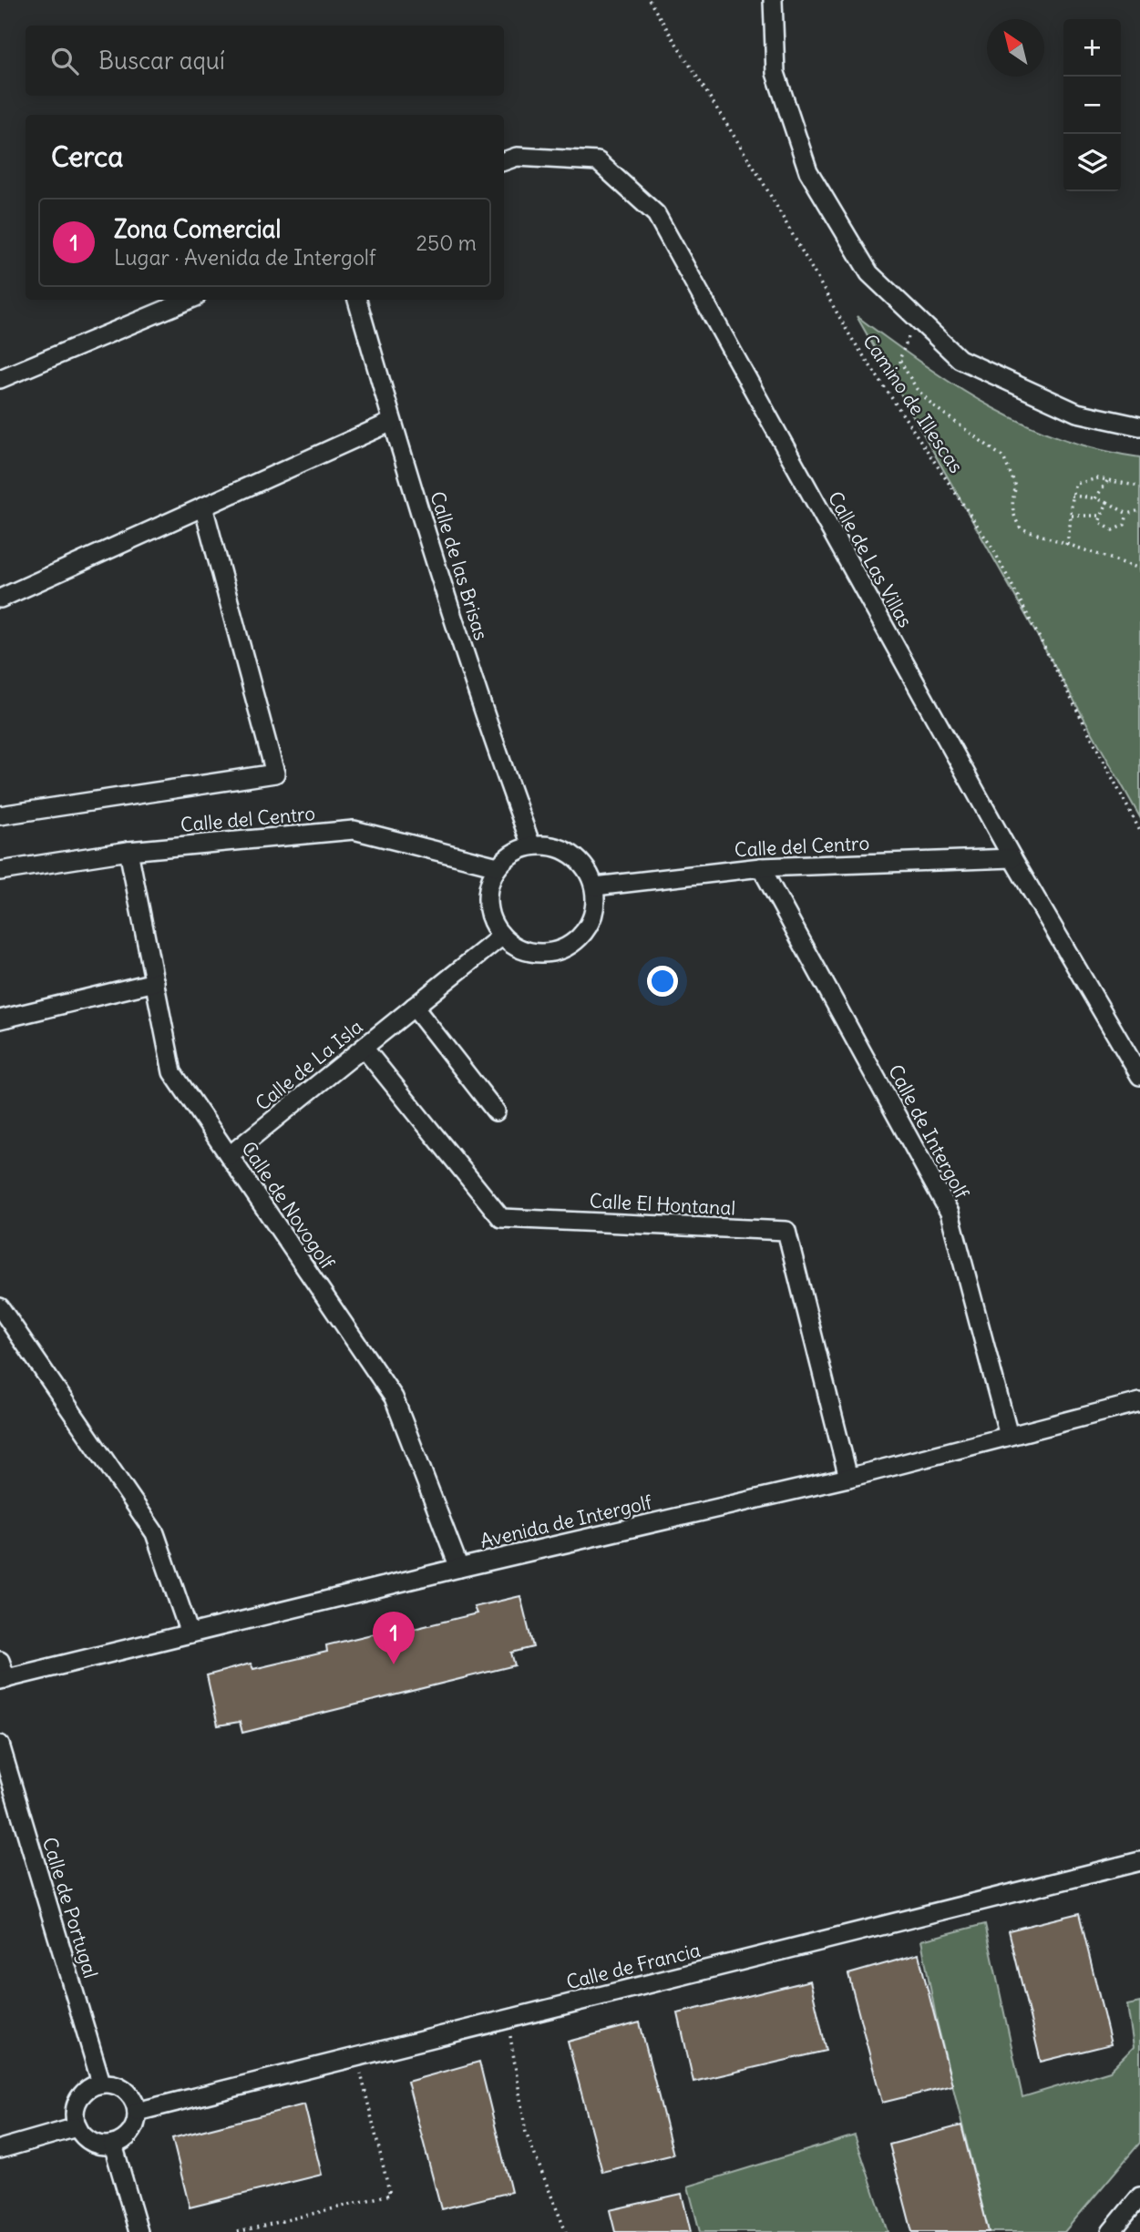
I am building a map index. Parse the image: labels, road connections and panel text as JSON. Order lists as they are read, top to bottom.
{
  "streets": {
    "street": [
      "Calle de Las Villas",
      "Calle de las Brisas",
      "Calle del Centro",
      "Calle de La Isla",
      "Calle de Intergolf",
      "Calle El Hontanal",
      "Calle de Novogolf",
      "Avenida de Intergolf",
      "Calle de Portugal",
      "Calle de Francia"
    ],
    "path": ["Camino de Illescas"]
  },
  "crossings": [
    ["Calle de Las Villas", "Calle del Centro"],
    ["Calle de las Brisas", "Calle del Centro"],
    ["Calle de las Brisas", "Calle de La Isla"],
    ["Calle del Centro", "Calle de La Isla"],
    ["Calle del Centro", "Calle de Intergolf"],
    ["Calle del Centro", "Calle de Novogolf"],
    ["Calle de La Isla", "Calle El Hontanal"],
    ["Calle de La Isla", "Calle de Novogolf"],
    ["Calle de Intergolf", "Avenida de Intergolf"],
    ["Calle El Hontanal", "Avenida de Intergolf"],
    ["Calle de Novogolf", "Avenida de Intergolf"],
    ["Calle de Portugal", "Calle de Francia"]
  ],
  "north": "top left",
  "page": {
    "map_buttons": ["+", "−"],
    "search": "Buscar aquí",
    "heading": "Cerca",
    "list": [
      {
        "mark": "1",
        "name": "Zona Comercial",
        "note": "Lugar · Avenida de Intergolf",
        "value": "250 m"
      }
    ],
    "pins": "1"
  }
}
